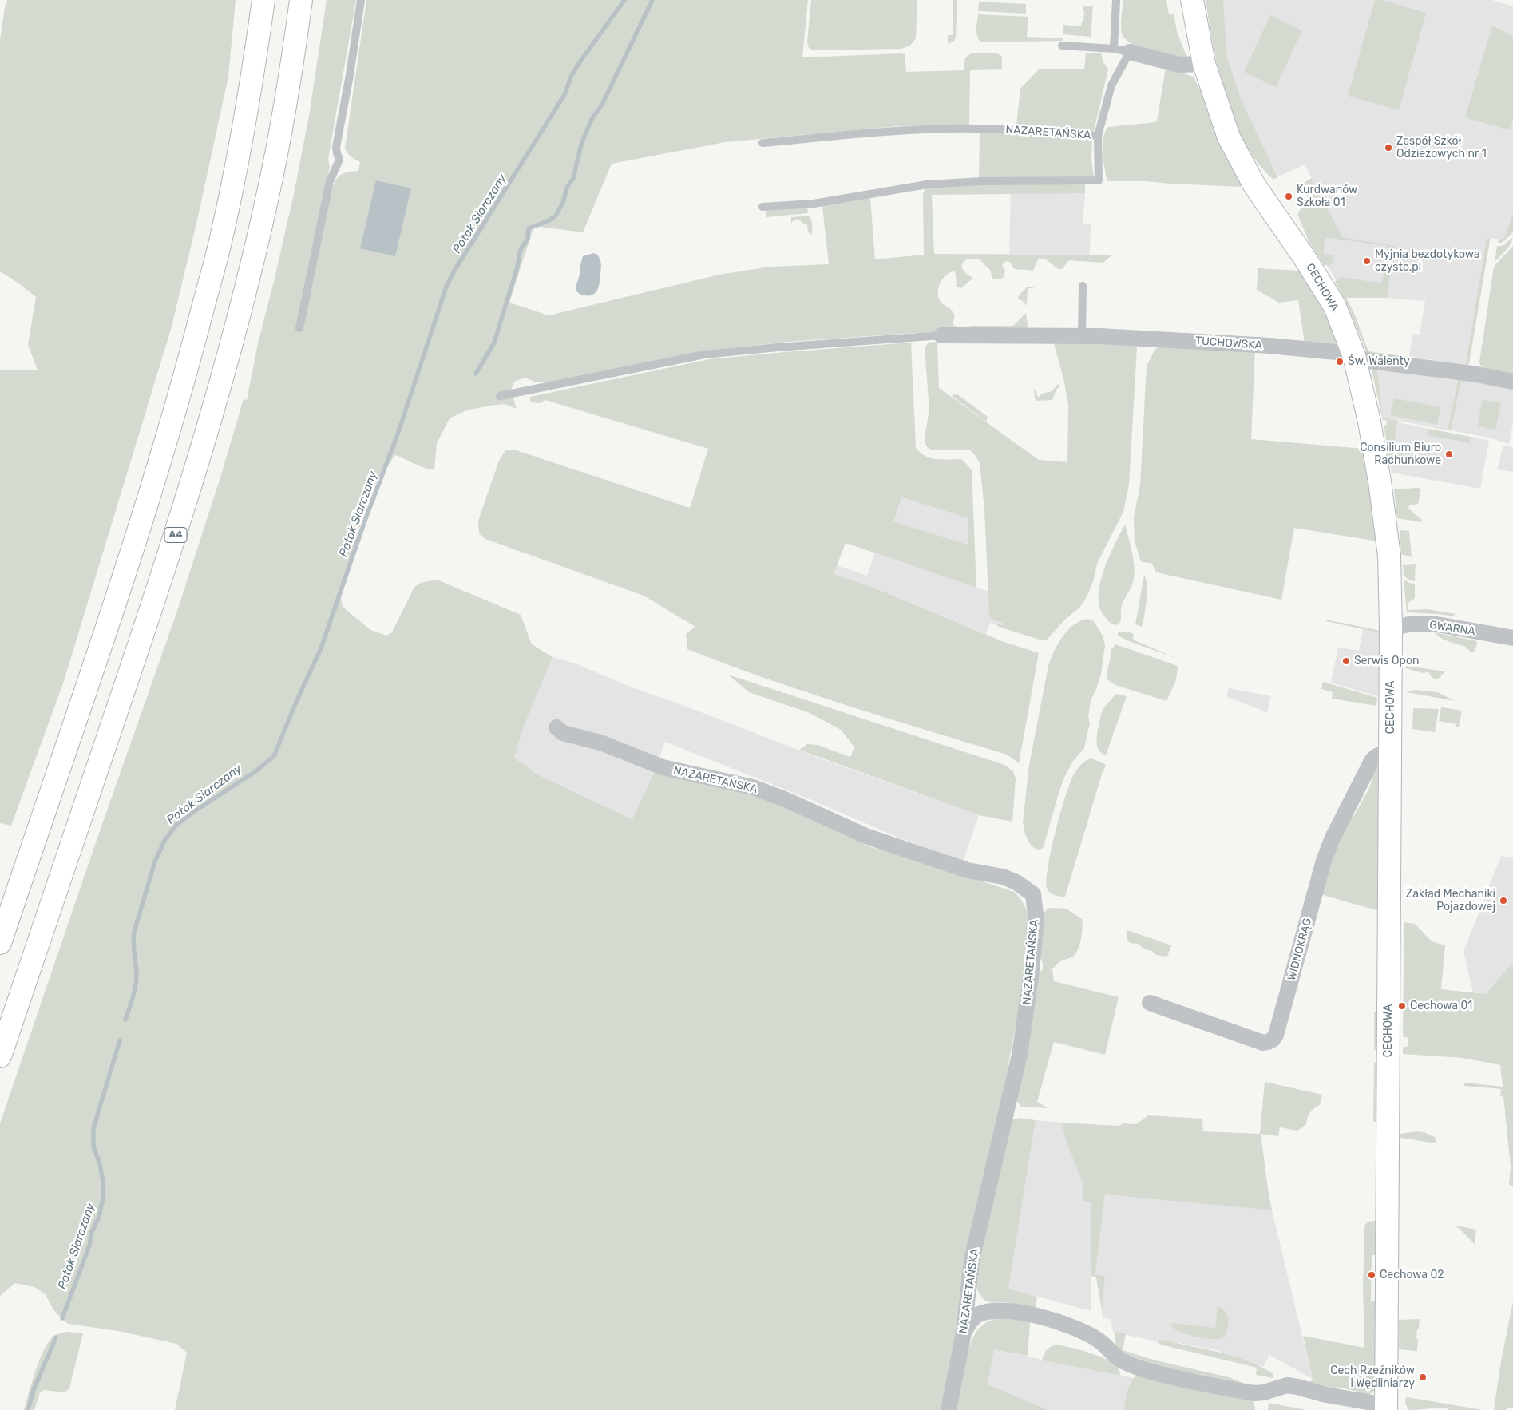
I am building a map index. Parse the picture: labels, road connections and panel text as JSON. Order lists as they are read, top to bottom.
{
  "streets": {
    "main road": ["CECHOWA", "A4"],
    "street": [
      "NAZARETAŃSKA",
      "TUCHOWSKA",
      "GWARNA",
      "WIDNOKRĄG"
    ]
  },
  "crossings": [
    ["CECHOWA", "TUCHOWSKA"],
    ["CECHOWA", "GWARNA"],
    ["CECHOWA", "WIDNOKRĄG"]
  ],
  "water": ["Potok Siarczany"],
  "places": [
    "Zespół Szkół Odzieżowych nr 1",
    "Kurdwanów Szkoła 01",
    "Myjnia bezdotykowa czysto.pl",
    "Św. Walenty",
    "Consilium Biuro Rachunkowe",
    "Serwis Opon",
    "Zakład Mechaniki Pojazdowej",
    "Cechowa 01",
    "Cechowa 02",
    "Cech Rzeźników i Wędliniarzy"
  ]
}
